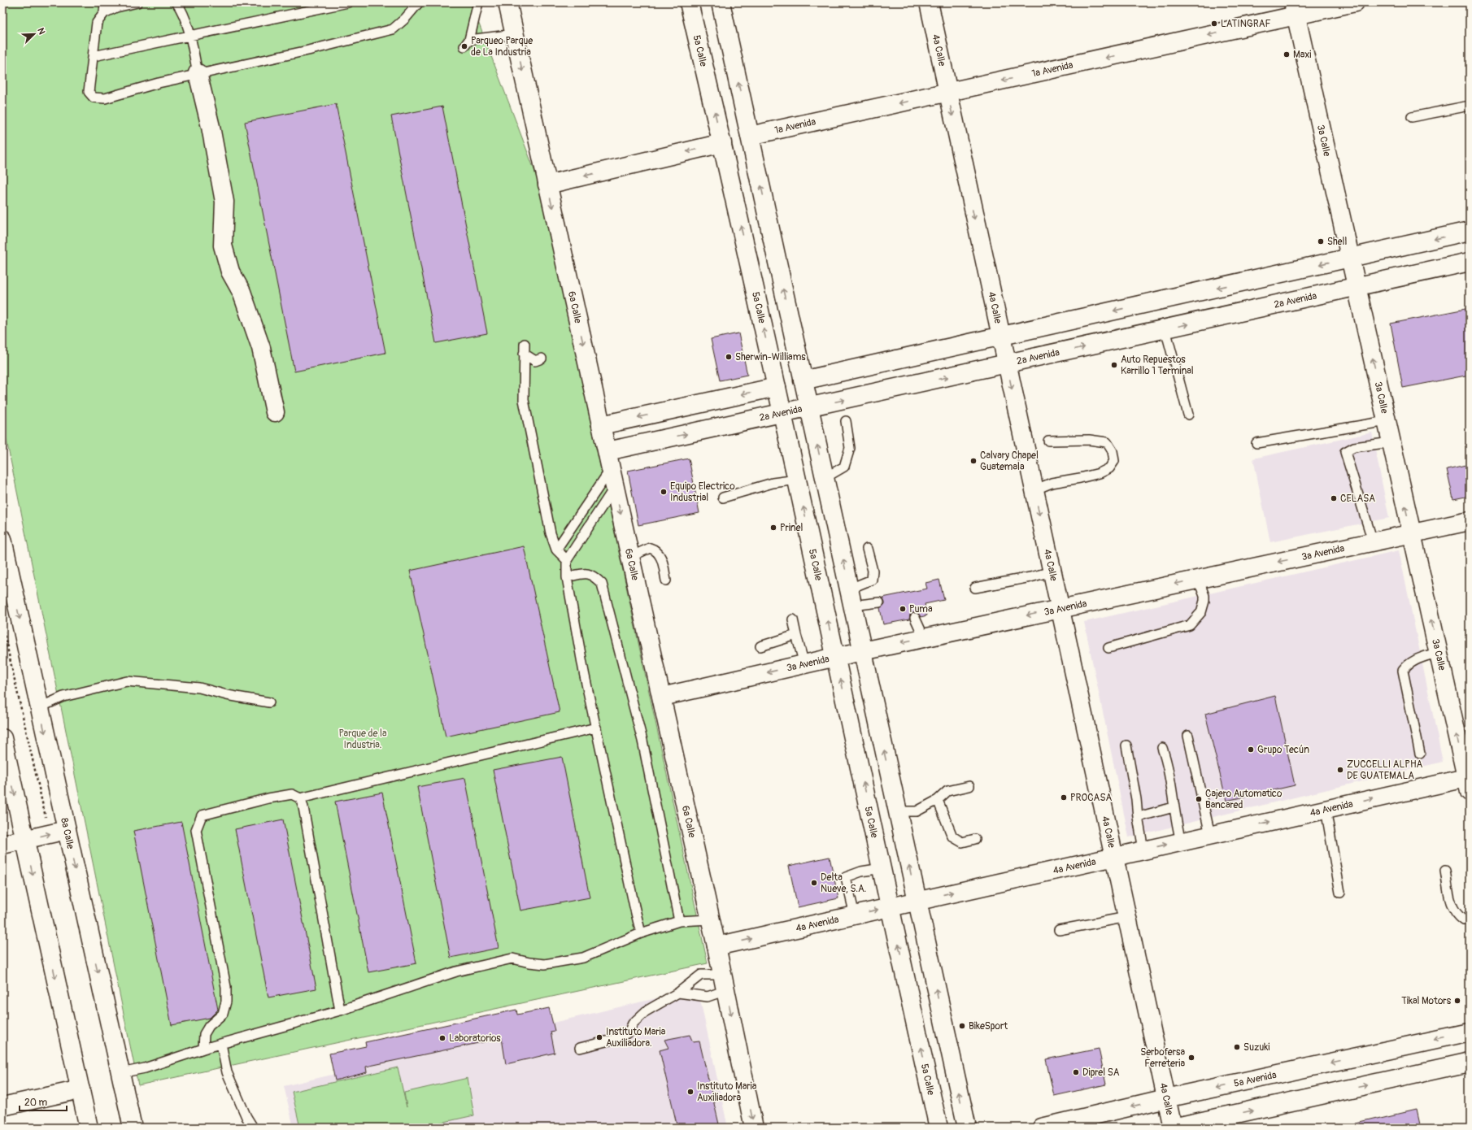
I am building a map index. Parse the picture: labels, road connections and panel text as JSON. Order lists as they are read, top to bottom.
{
  "streets": {
    "street": [
      "5a Calle",
      "4a Calle",
      "1a Avenida",
      "3a Calle",
      "2a Avenida",
      "6a Calle",
      "3a Avenida",
      "4a Avenida",
      "8a Calle",
      "5a Avenida"
    ]
  },
  "crossings": [
    ["5a Calle", "2a Avenida"],
    ["5a Calle", "3a Avenida"],
    ["5a Calle", "4a Avenida"],
    ["4a Calle", "1a Avenida"],
    ["4a Calle", "2a Avenida"],
    ["4a Calle", "3a Avenida"],
    ["4a Calle", "4a Avenida"],
    ["4a Calle", "5a Avenida"],
    ["1a Avenida", "3a Calle"],
    ["3a Calle", "2a Avenida"],
    ["3a Calle", "3a Avenida"],
    ["3a Calle", "4a Avenida"],
    ["2a Avenida", "6a Calle"],
    ["6a Calle", "3a Avenida"],
    ["6a Calle", "4a Avenida"]
  ],
  "one_way": [
    "4a Calle",
    "1a Avenida",
    "3a Calle",
    "6a Calle",
    "3a Avenida",
    "4a Avenida"
  ],
  "parks": ["Parque de la Industria."],
  "places": [
    "LATINGRAF",
    "Parqueo Parque de La Industria",
    "Maxi",
    "Shell",
    "Sherwin-Williams",
    "Auto Repuestos Karrillo 1 Terminal",
    "Calvary Chapel Guatemala",
    "Equipo Electrico Industrial",
    "CELASA",
    "Prinel",
    "Puma",
    "Grupo Tecún",
    "ZUCCELLI ALPHA DE GUATEMALA",
    "PROCASA",
    "Cajero Automatico Bancared",
    "Delta Nueve, S.A.",
    "Tikal Motors",
    "BikeSport",
    "Instituto Maria Auxiliadora.",
    "Laboratorios",
    "Suzuki",
    "Serbofersa Ferreteria",
    "Diprel SA",
    "Instituto Maria Auxiliadora"
  ],
  "scale_bar": "20 m",
  "north": "top right"
}
